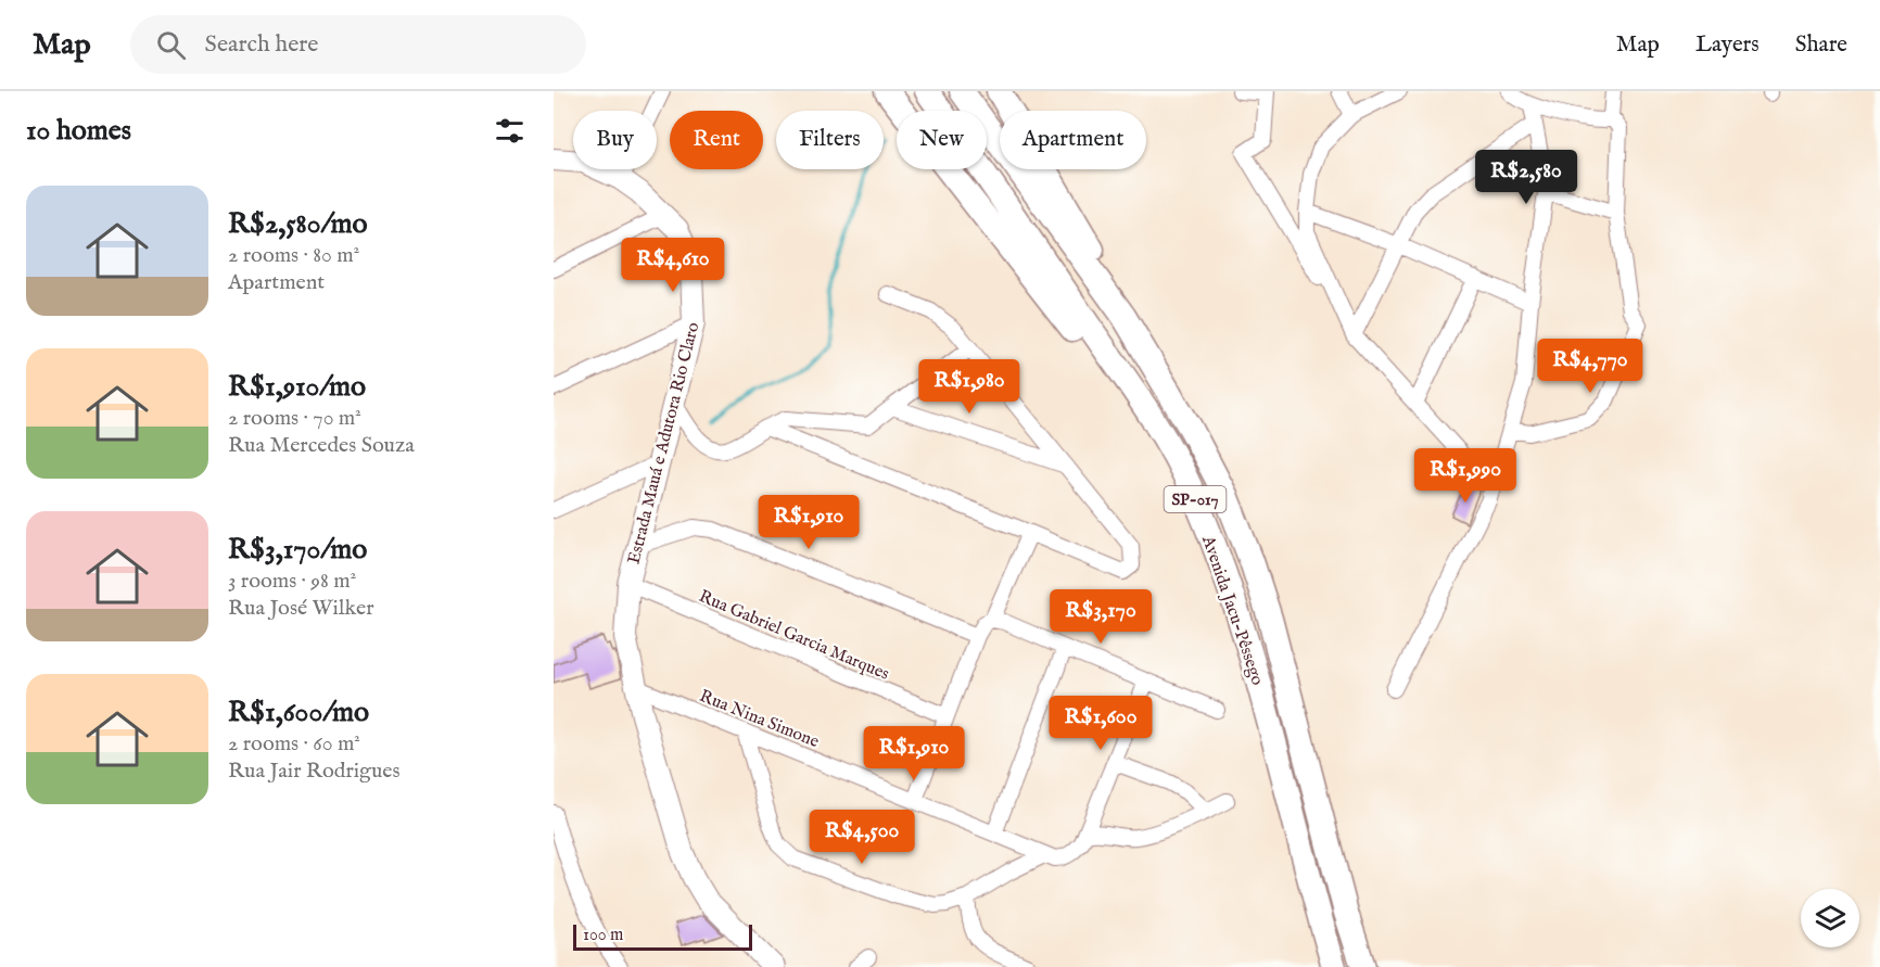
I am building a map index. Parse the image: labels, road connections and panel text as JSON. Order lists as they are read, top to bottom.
{
  "streets": {
    "highway": ["SP-017", "Avenida Jacu-Pêssego"],
    "main road": ["Estrada Mauá e Adutora Rio Claro"],
    "street": ["Rua Gabriel Garcia Marques", "Rua Nina Simone"]
  },
  "crossings": [
    ["Estrada Mauá e Adutora Rio Claro", "Rua Gabriel Garcia Marques"],
    ["Estrada Mauá e Adutora Rio Claro", "Rua Nina Simone"]
  ],
  "scale_bar": "100 m",
  "page": {
    "header": "Map",
    "search": "Search here",
    "nav": ["Map", "Layers", "Share"],
    "heading": "10 homes",
    "chip": [
      "Buy",
      "Rent",
      "Filters",
      "New",
      "Apartment"
    ],
    "price": [
      "R$2,580",
      "R$4,610",
      "R$4,770",
      "R$1,980",
      "R$1,990",
      "R$1,910",
      "R$3,170",
      "R$1,600",
      "R$1,910",
      "R$4,500"
    ],
    "list": [
      {
        "name": "R$2,580/mo",
        "note": "2 rooms · 80 m² · Apartment"
      },
      {
        "name": "R$1,910/mo",
        "note": "2 rooms · 70 m² · Rua Mercedes Souza"
      },
      {
        "name": "R$3,170/mo",
        "note": "3 rooms · 98 m² · Rua José Wilker"
      },
      {
        "name": "R$1,600/mo",
        "note": "2 rooms · 60 m² · Rua Jair Rodrigues"
      }
    ],
    "scale": "100 m"
  }
}
